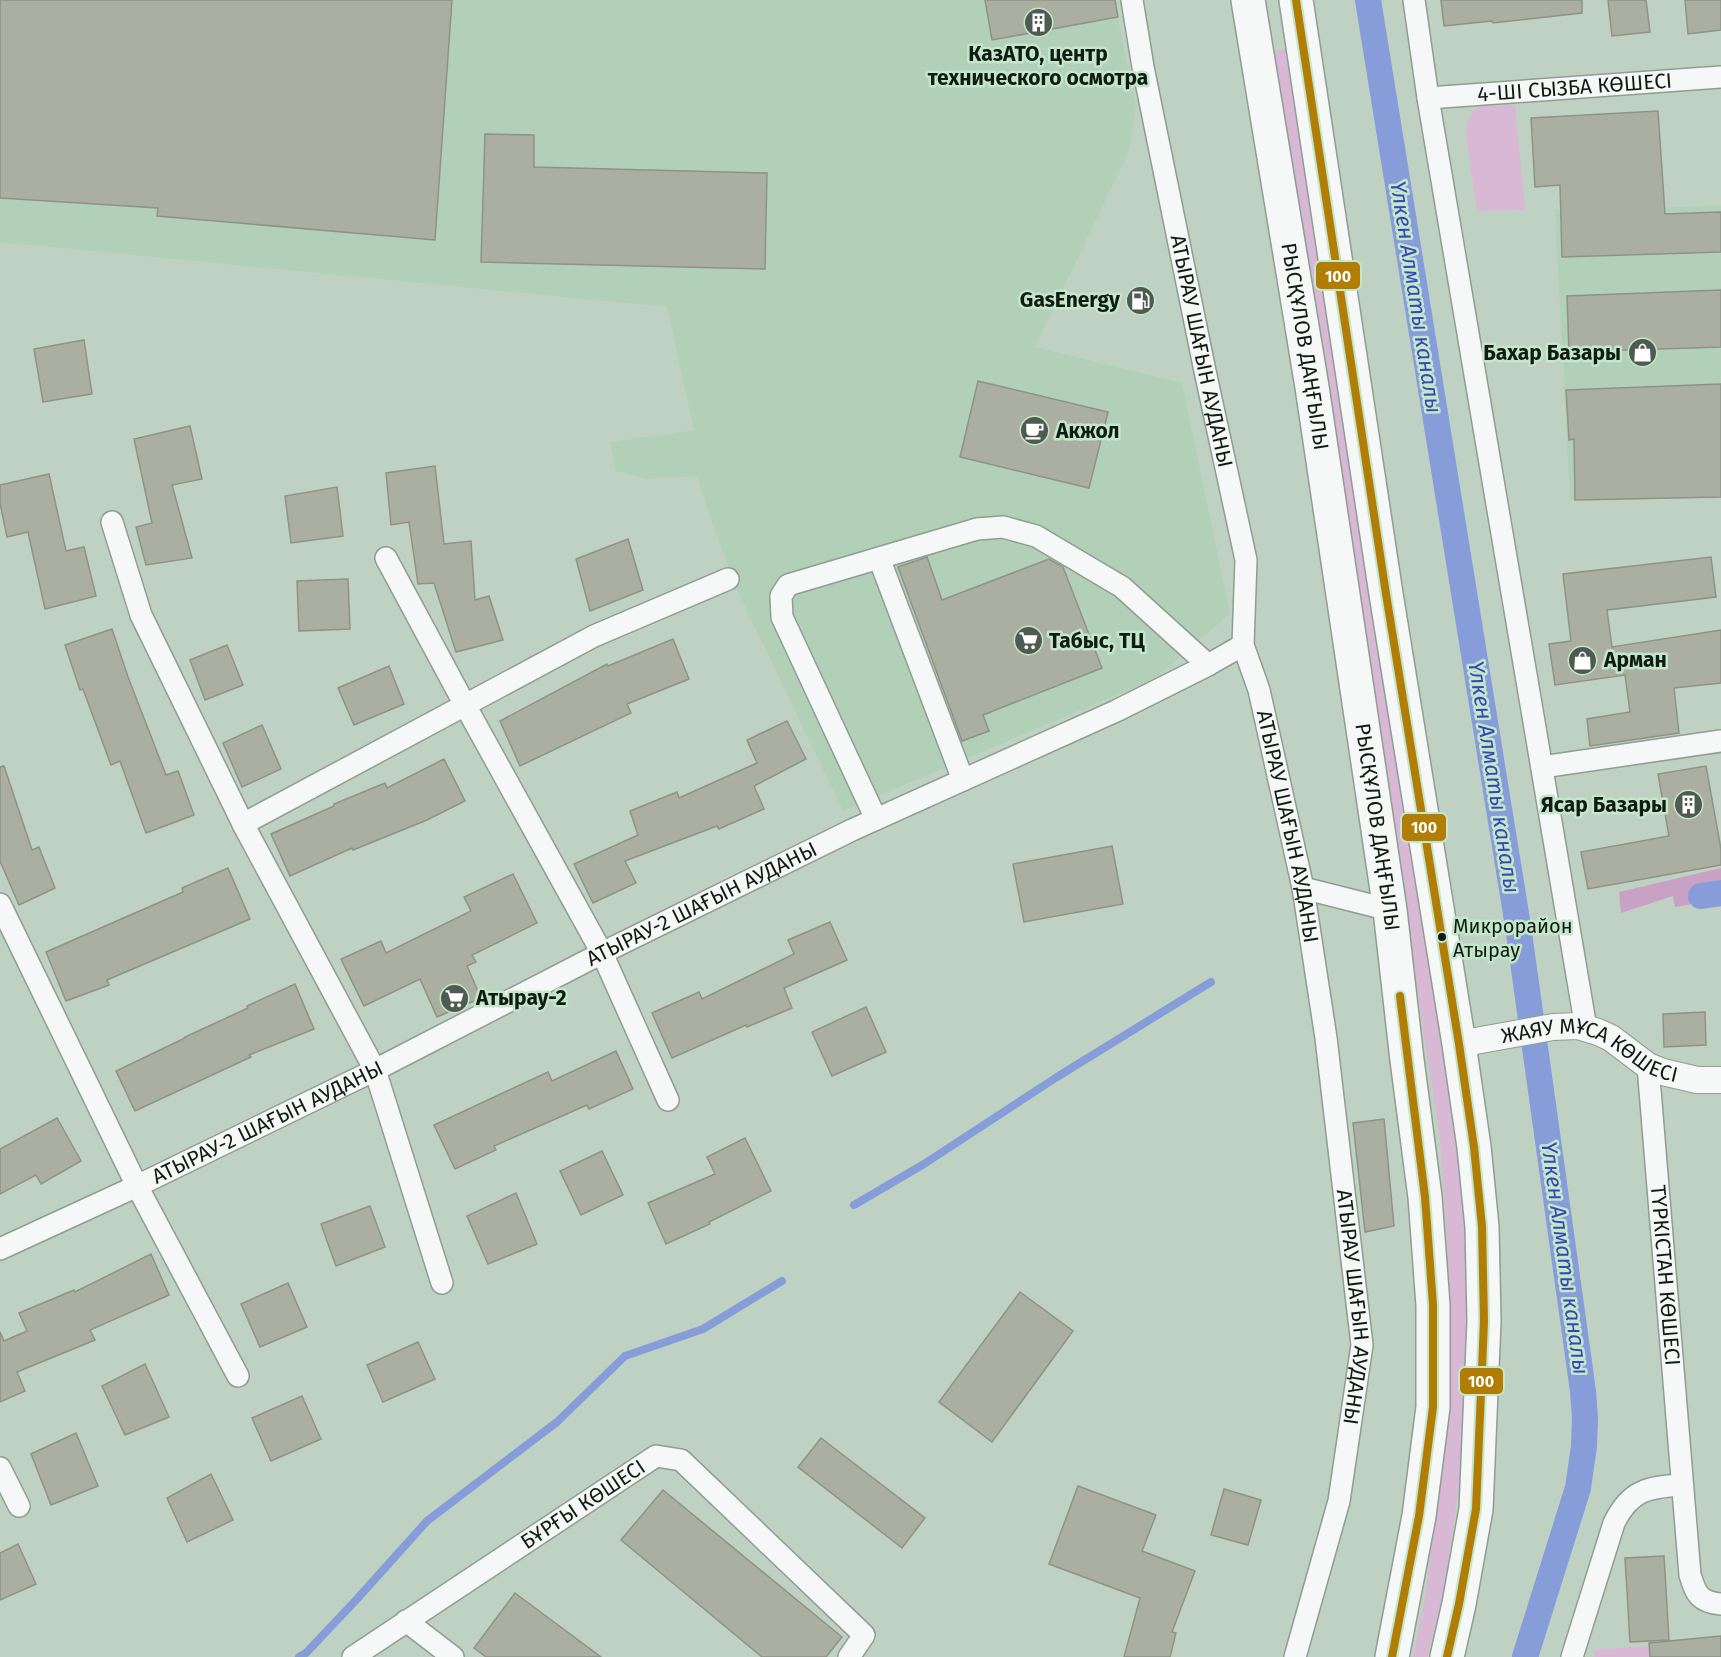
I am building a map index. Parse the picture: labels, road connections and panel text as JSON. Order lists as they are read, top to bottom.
{
  "streets": {
    "main road": ["РЫСҚҰЛОВ ДАҢҒЫЛЫ"],
    "street": [
      "4-ШІ СЫЗБА КӨШЕСІ",
      "АТЫРАУ ШАҒЫН АУДАНЫ",
      "АТЫРАУ-2 ШАҒЫН АУДАНЫ",
      "ЖАЯУ МҰСА КӨШЕСІ",
      "ТҮРКІСТАН КӨШЕСІ",
      "БҰРҒЫ КӨШЕСІ"
    ]
  },
  "crossings": [
    ["РЫСҚҰЛОВ ДАҢҒЫЛЫ", "ЖАЯУ МҰСА КӨШЕСІ"],
    ["АТЫРАУ ШАҒЫН АУДАНЫ", "АТЫРАУ-2 ШАҒЫН АУДАНЫ"],
    ["ЖАЯУ МҰСА КӨШЕСІ", "ТҮРКІСТАН КӨШЕСІ"]
  ],
  "water": ["Үлкен Алматы каналы"],
  "places": {
    "building": ["КазАТО, центр технического осмотра", "Ясар Базары"],
    "fuel station": ["GasEnergy"],
    "shop": ["Бахар Базары", "Арман"],
    "cafe": ["Акжол"],
    "supermarket": ["Табыс, ТЦ", "Атырау-2"],
    "other": ["Микрорайон Атырау"]
  },
  "lines": ["transit line 100"]
}
